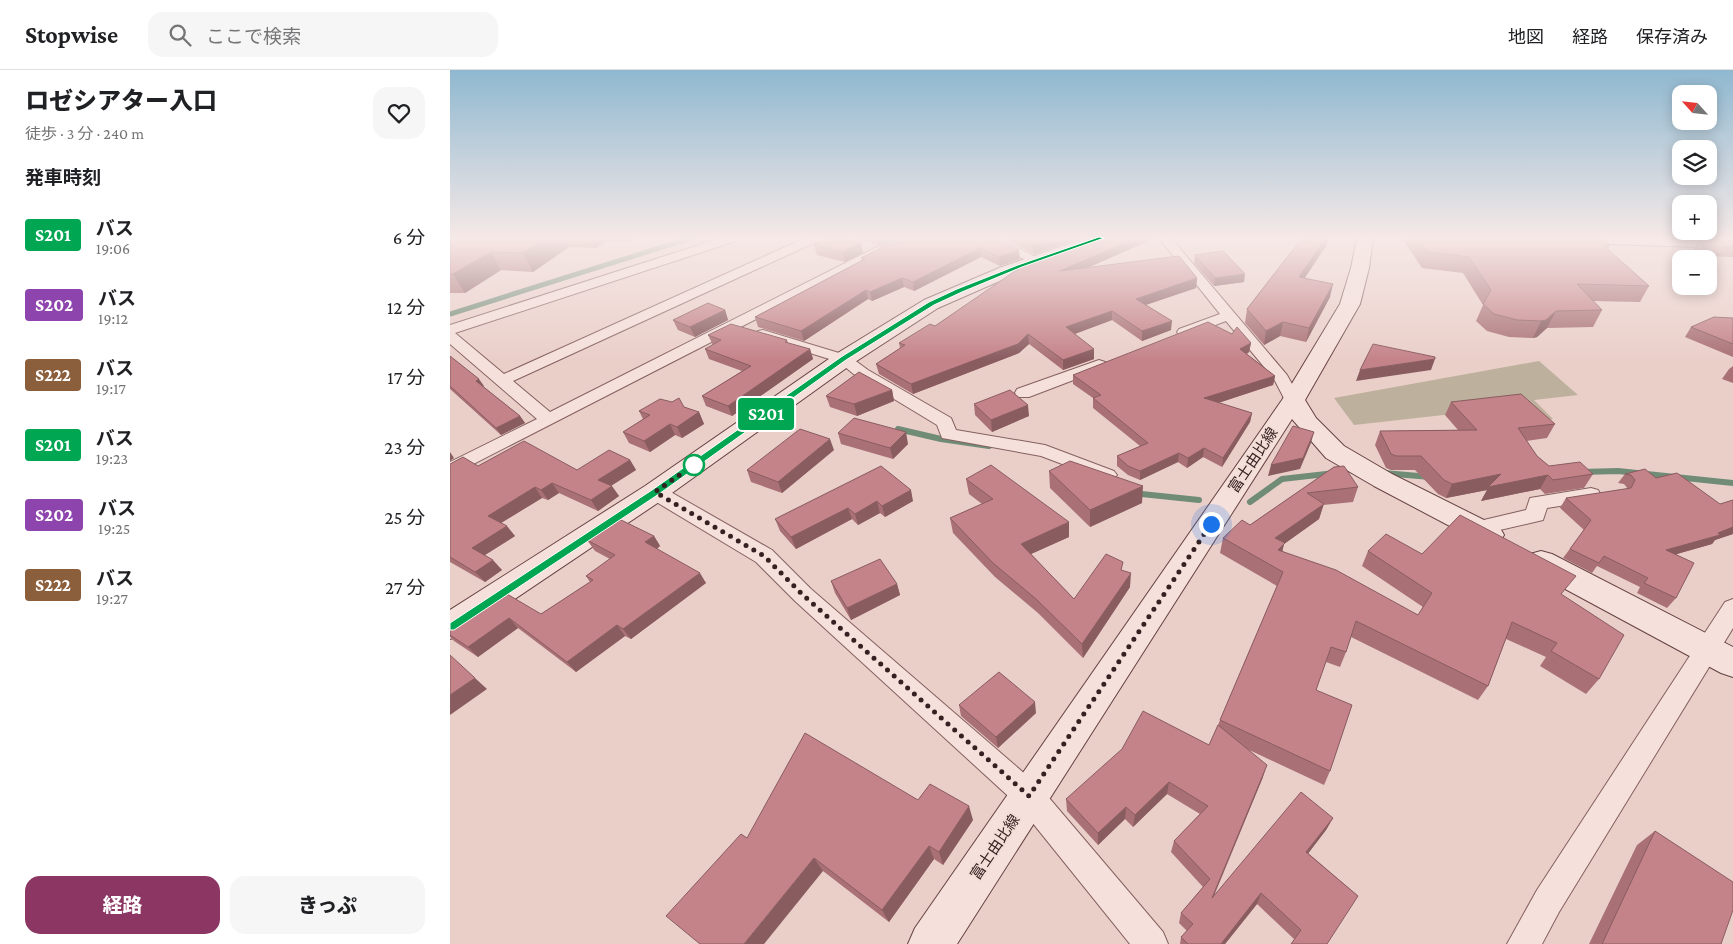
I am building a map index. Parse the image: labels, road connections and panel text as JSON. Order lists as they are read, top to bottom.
{
  "streets": {
    "street": ["富士由比線"]
  },
  "lines": ["bus line S201"],
  "north": "top left",
  "page": {
    "header": "Stopwise",
    "search": "ここで検索",
    "nav": ["地図", "経路", "保存済み"],
    "heading": [
      ["ロゼシアター入口", "徒歩 · 3 分 · 240 m"],
      "発車時刻"
    ],
    "on_map": "S201",
    "map_buttons": ["+", "−"],
    "list": [
      {
        "mark": "S201",
        "name": "バス",
        "note": "19:06",
        "value": "6 分"
      },
      {
        "mark": "S202",
        "name": "バス",
        "note": "19:12",
        "value": "12 分"
      },
      {
        "mark": "S222",
        "name": "バス",
        "note": "19:17",
        "value": "17 分"
      },
      {
        "mark": "S201",
        "name": "バス",
        "note": "19:23",
        "value": "23 分"
      },
      {
        "mark": "S202",
        "name": "バス",
        "note": "19:25",
        "value": "25 分"
      },
      {
        "mark": "S222",
        "name": "バス",
        "note": "19:27",
        "value": "27 分"
      }
    ],
    "buttons": ["経路", "きっぷ"]
  }
}
